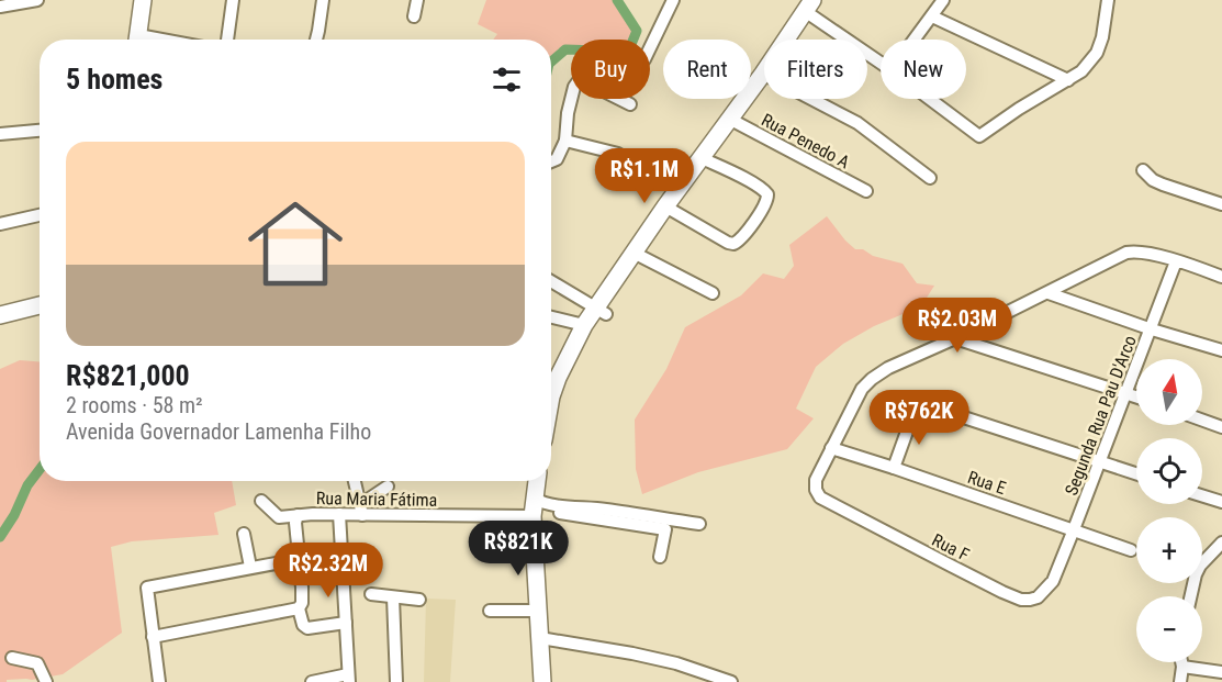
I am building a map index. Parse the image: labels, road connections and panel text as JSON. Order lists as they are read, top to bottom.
{
  "streets": {
    "street": [
      "Rua Penedo A",
      "Segunda Rua Pau D'Arco",
      "Rua E",
      "Rua Maria Fátima",
      "Rua F"
    ]
  },
  "crossings": [
    ["Segunda Rua Pau D'Arco", "Rua E"],
    ["Segunda Rua Pau D'Arco", "Rua F"],
    ["Rua E", "Rua F"]
  ],
  "north": "top",
  "page": {
    "chip": [
      "Buy",
      "Rent",
      "Filters",
      "New"
    ],
    "heading": "5 homes",
    "list": [
      {
        "name": "R$821,000",
        "note": "2 rooms · 58 m² · Avenida Governador Lamenha Filho"
      }
    ],
    "price": [
      "R$1.1M",
      "R$2.03M",
      "R$762K",
      "R$821K",
      "R$2.32M"
    ],
    "map_buttons": ["+", "−"]
  }
}
